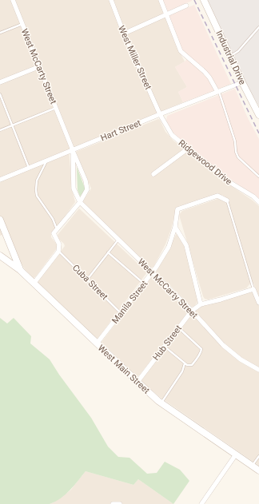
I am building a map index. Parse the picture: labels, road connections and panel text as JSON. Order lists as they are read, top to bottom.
{
  "streets": {
    "main road": ["Industrial Drive", "West Main Street"],
    "street": [
      "West Miller Street",
      "West McCarty Street",
      "Hart Street",
      "Ridgewood Drive",
      "Manila Street",
      "Hub Street"
    ],
    "lane": ["Cuba Street"]
  },
  "crossings": [
    ["West Miller Street", "Hart Street"],
    ["West Miller Street", "Ridgewood Drive"],
    ["Industrial Drive", "Hart Street"],
    ["West McCarty Street", "Hart Street"],
    ["West McCarty Street", "Manila Street"],
    ["West McCarty Street", "Hub Street"],
    ["Hart Street", "Ridgewood Drive"],
    ["Cuba Street", "Manila Street"],
    ["Manila Street", "West Main Street"],
    ["Hub Street", "West Main Street"]
  ]
}
